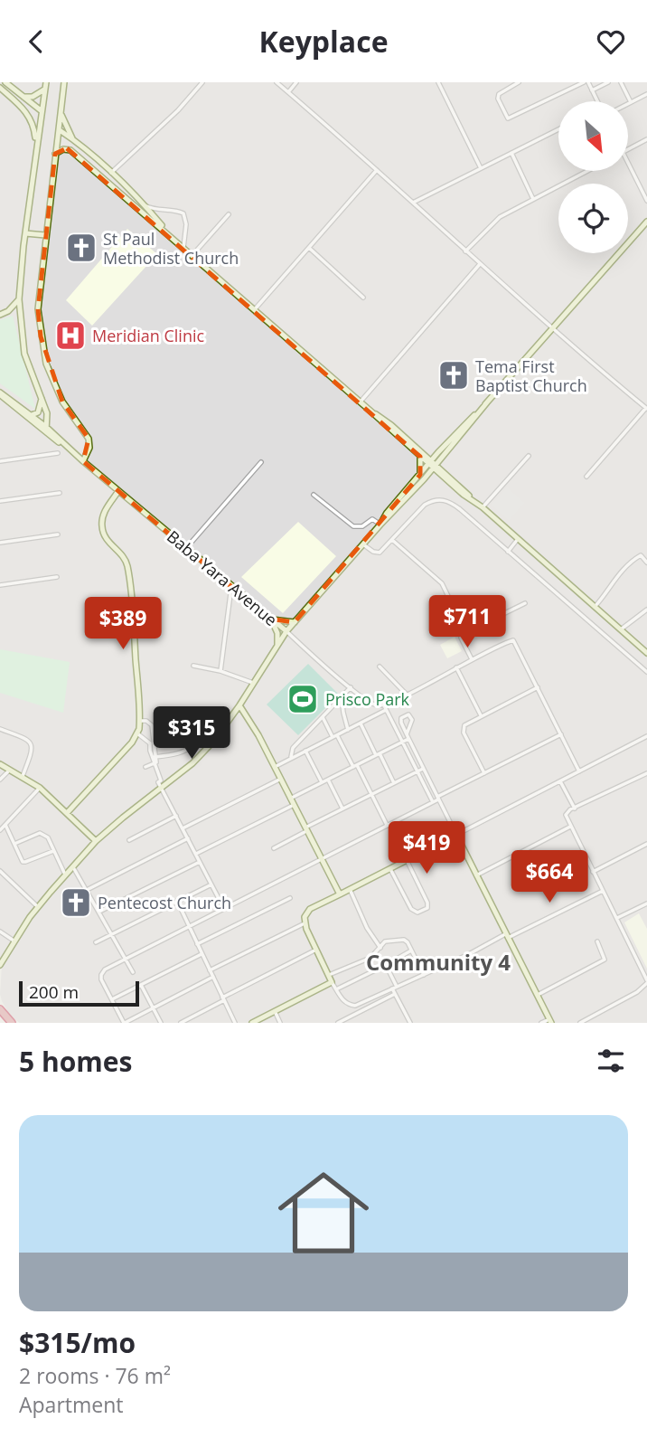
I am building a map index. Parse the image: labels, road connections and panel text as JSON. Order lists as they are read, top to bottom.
{
  "streets": {
    "main road": ["Baba Yara Avenue"]
  },
  "districts": ["Community 4"],
  "places": {
    "church": ["St Paul Methodist Church", "Tema First Baptist Church", "Pentecost Church"],
    "hospital": ["Meridian Clinic"],
    "sports": ["Prisco Park"]
  },
  "scale_bar": "200 m",
  "north": "bottom right",
  "page": {
    "header": "Keyplace",
    "price": [
      "$711",
      "$389",
      "$315",
      "$419",
      "$664"
    ],
    "scale": "200 m",
    "heading": "5 homes",
    "list": [
      {
        "name": "$315/mo",
        "note": "2 rooms · 76 m² · Apartment"
      }
    ]
  }
}
